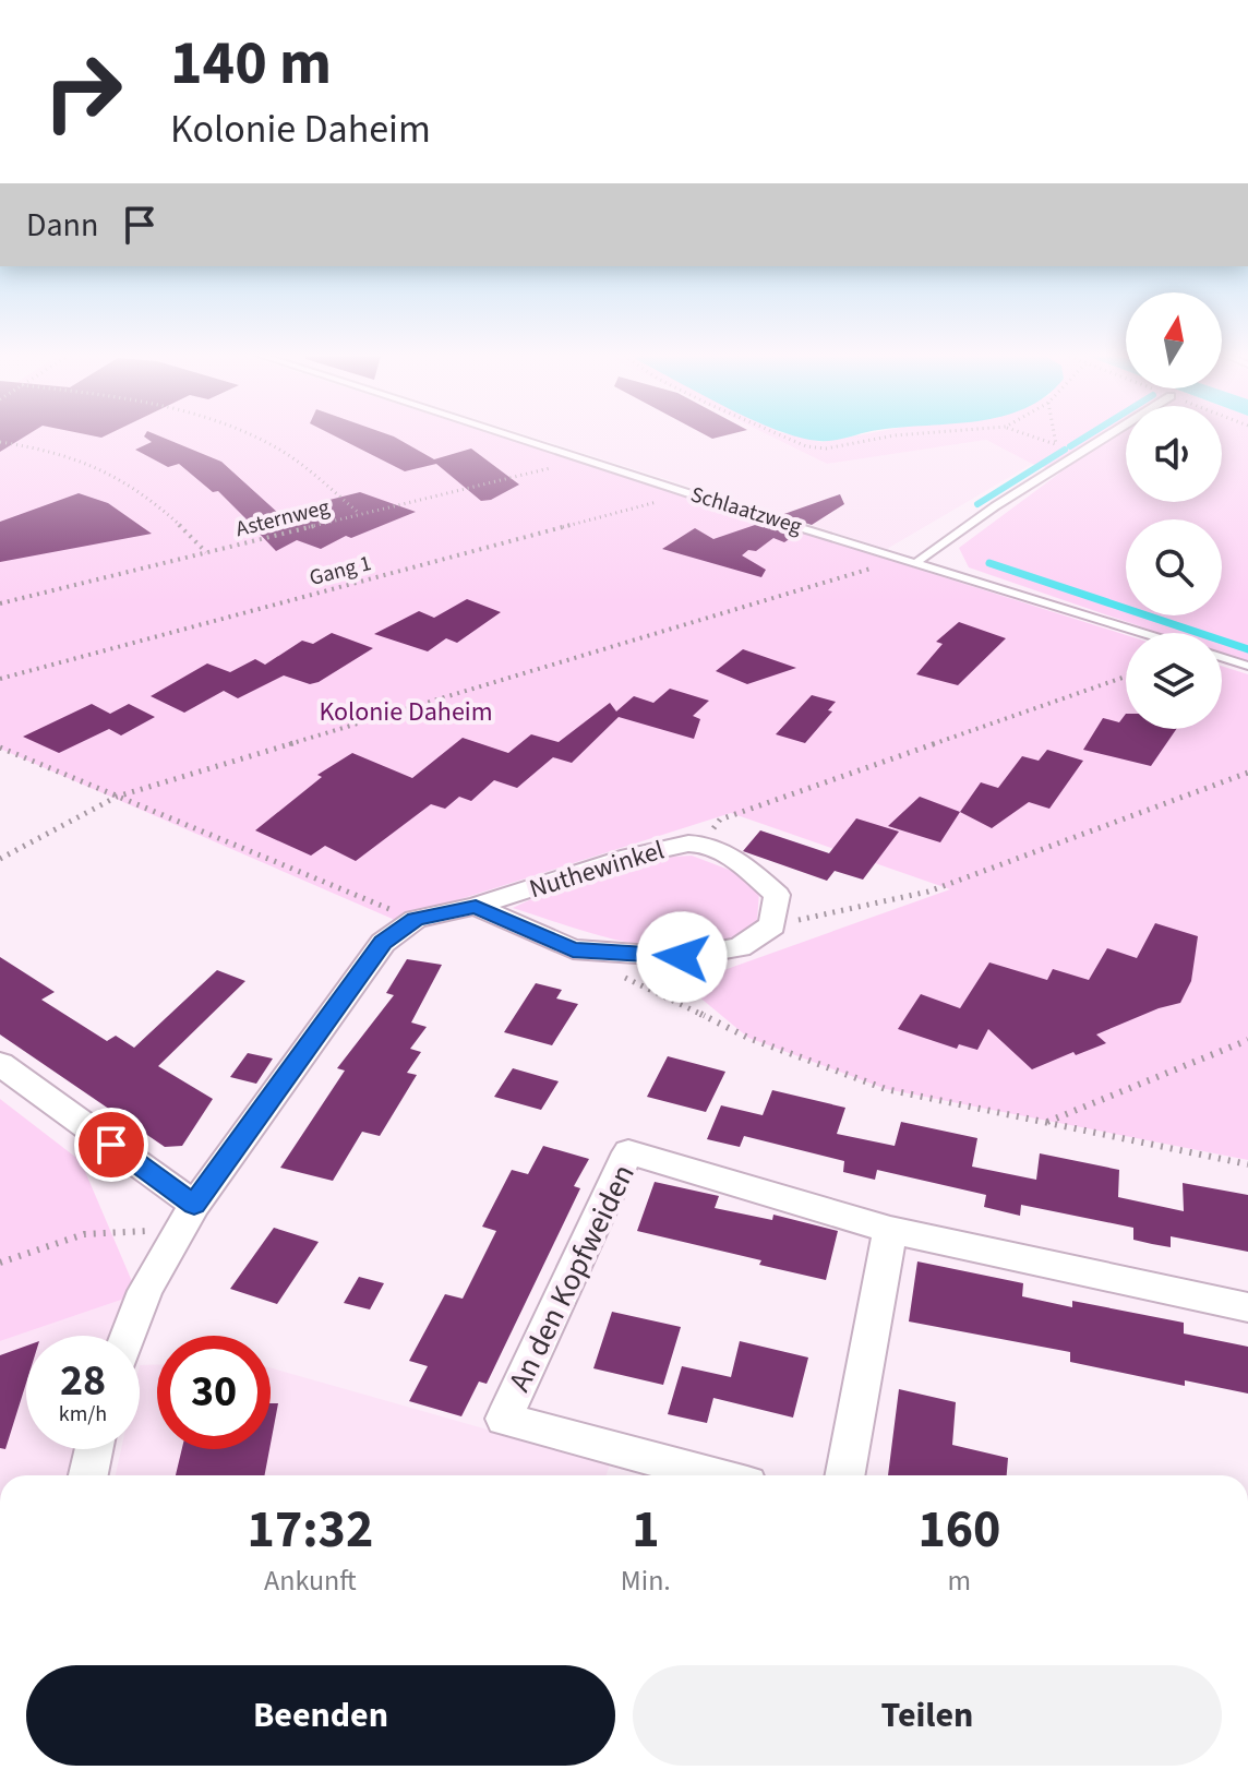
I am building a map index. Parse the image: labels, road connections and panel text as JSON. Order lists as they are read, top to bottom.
{
  "streets": {
    "street": ["Nuthewinkel", "An den Kopfweiden"],
    "lane": ["Schlaatzweg"],
    "path": ["Asternweg", "Gang 1"]
  },
  "crossings": [
    ["Schlaatzweg", "Gang 1"]
  ],
  "parks": ["Kolonie Daheim"],
  "north": "top",
  "page": {
    "turn": ["140 m", "Kolonie Daheim"],
    "then": "Dann",
    "speed": "28 km/h",
    "limit": "30",
    "eta": [
      "17:32",
      "Ankunft",
      "1",
      "Min.",
      "160",
      "m"
    ],
    "buttons": ["Beenden", "Teilen"]
  }
}
